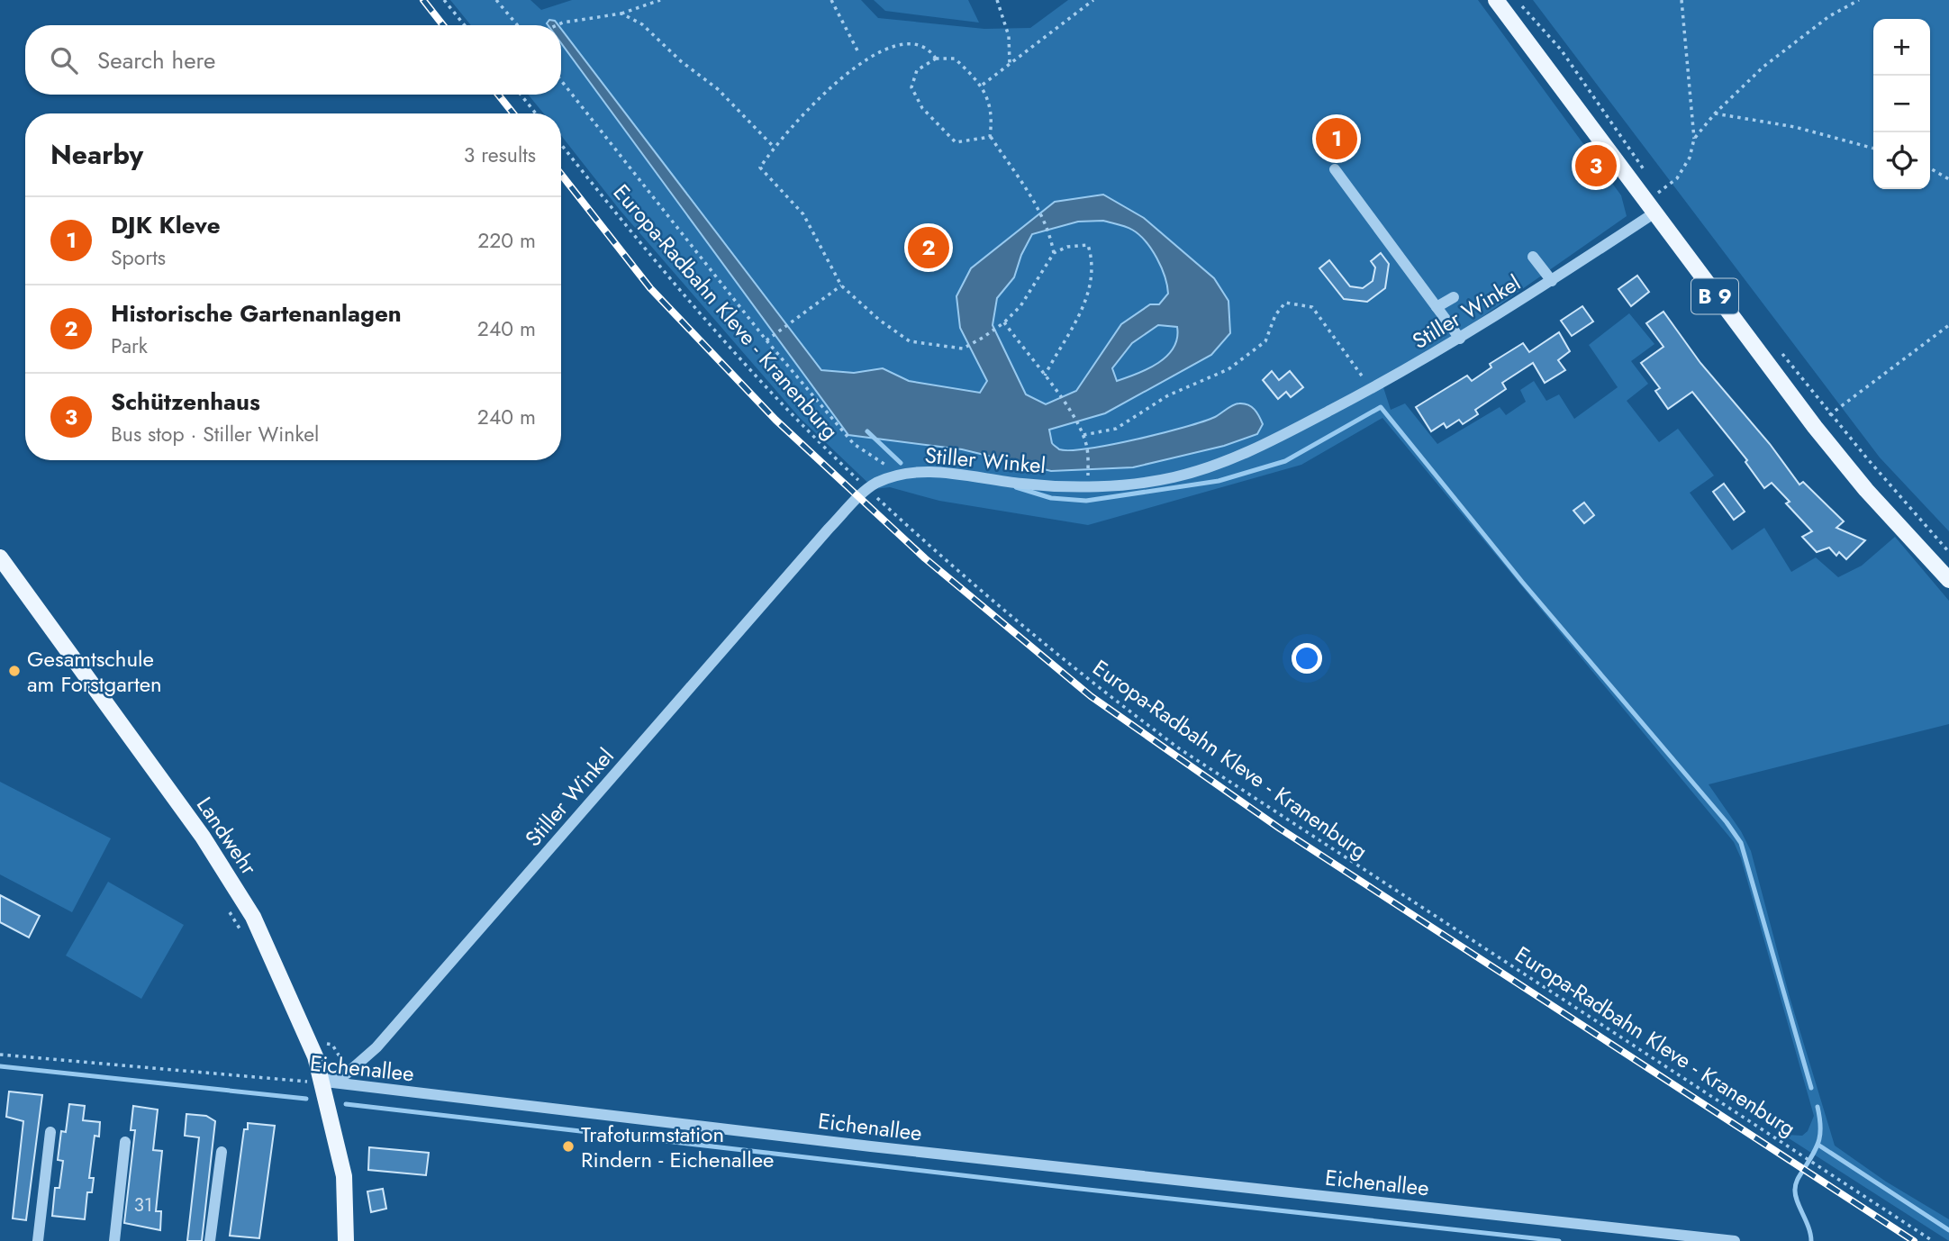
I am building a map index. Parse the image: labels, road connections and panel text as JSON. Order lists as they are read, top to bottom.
{
  "streets": {
    "main road": ["B 9", "Landwehr"],
    "street": ["Stiller Winkel", "Eichenallee"],
    "path": ["Europa-Radbahn Kleve - Kranenburg"]
  },
  "crossings": [
    ["B 9", "Stiller Winkel"],
    ["Europa-Radbahn Kleve - Kranenburg", "Stiller Winkel"],
    ["Stiller Winkel", "Landwehr"],
    ["Stiller Winkel", "Eichenallee"],
    ["Landwehr", "Eichenallee"]
  ],
  "places": ["Gesamtschule am Forstgarten", "Trafoturmstation Rindern - Eichenallee"],
  "house_numbers": ["31"],
  "page": {
    "map_buttons": ["+", "−"],
    "search": "Search here",
    "heading": ["Nearby", "3 results"],
    "pins": ["1", "3", "2"],
    "list": [
      {
        "mark": "1",
        "name": "DJK Kleve",
        "note": "Sports",
        "value": "220 m"
      },
      {
        "mark": "2",
        "name": "Historische Gartenanlagen",
        "note": "Park",
        "value": "240 m"
      },
      {
        "mark": "3",
        "name": "Schützenhaus",
        "note": "Bus stop · Stiller Winkel",
        "value": "240 m"
      }
    ]
  }
}
